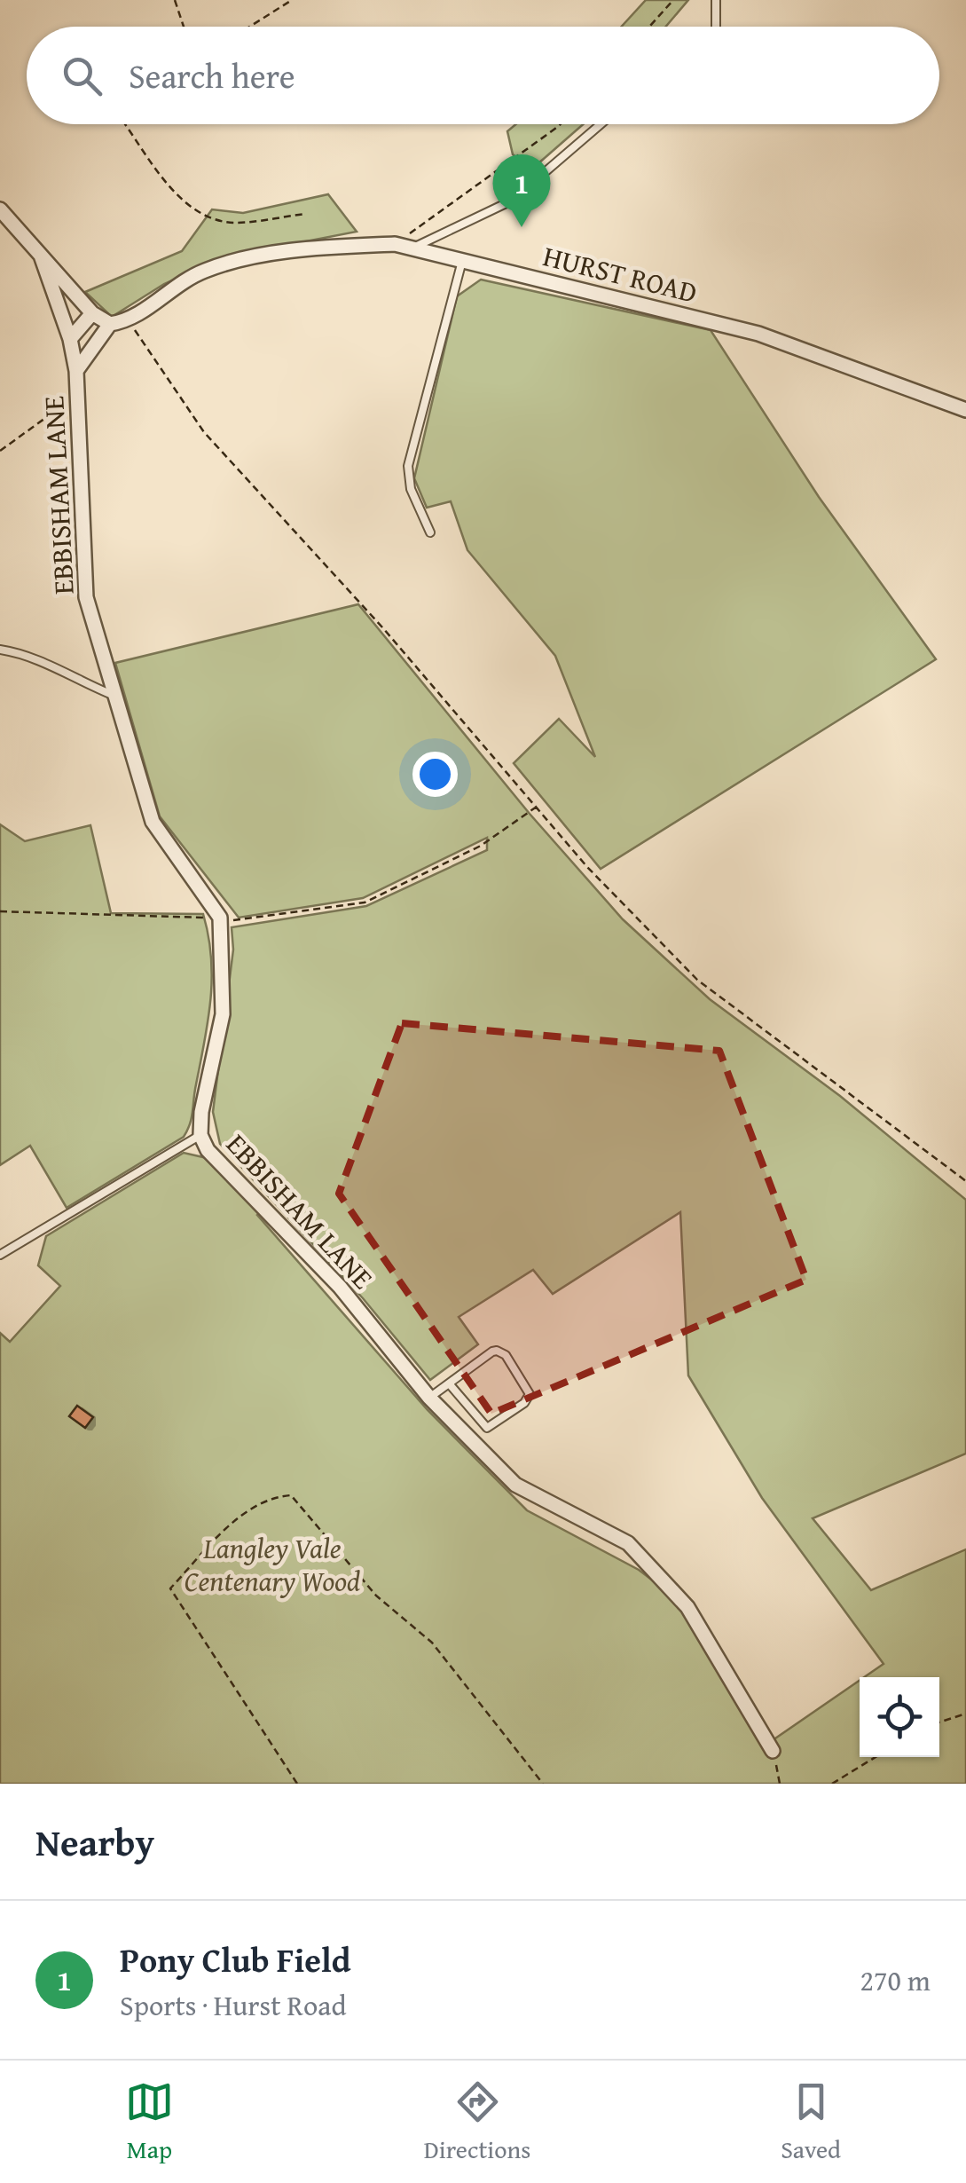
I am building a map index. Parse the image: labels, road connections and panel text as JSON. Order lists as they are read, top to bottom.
{
  "streets": {
    "street": ["HURST ROAD", "EBBISHAM LANE"]
  },
  "crossings": [
    ["HURST ROAD", "EBBISHAM LANE"]
  ],
  "parks": ["Langley Vale Centenary Wood"],
  "page": {
    "search": "Search here",
    "pins": "1",
    "heading": "Nearby",
    "list": [
      {
        "mark": "1",
        "name": "Pony Club Field",
        "note": "Sports · Hurst Road",
        "value": "270 m"
      }
    ],
    "nav": ["Map", "Directions", "Saved"]
  }
}
